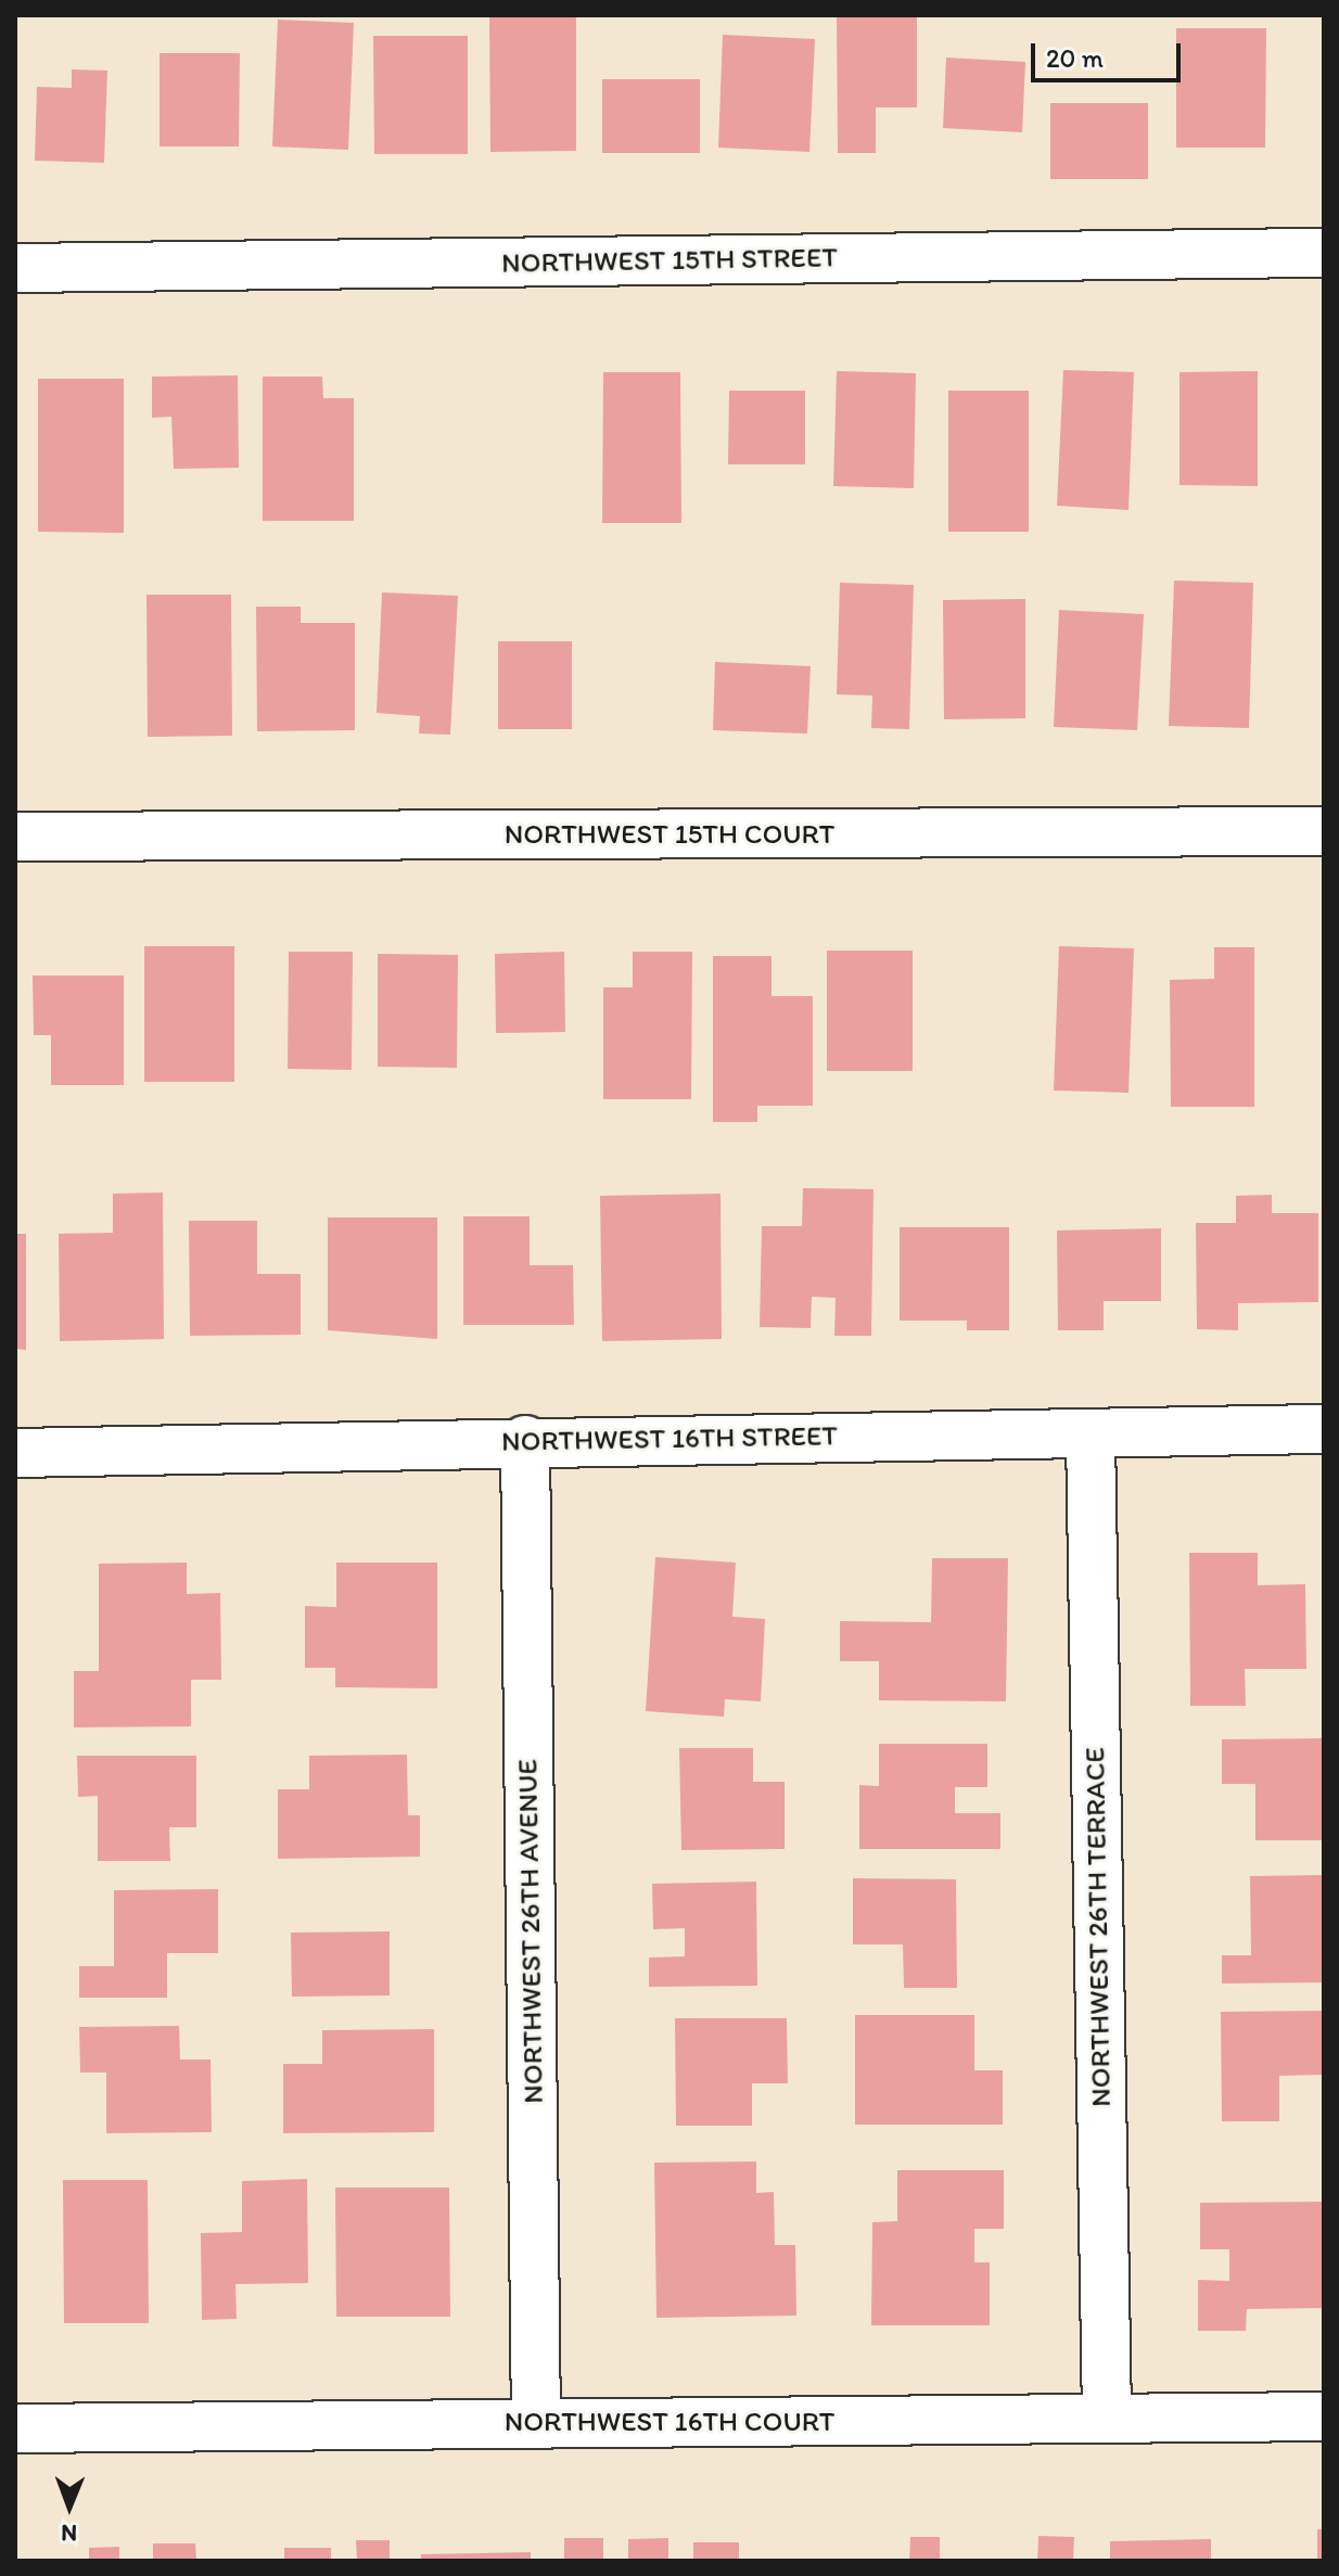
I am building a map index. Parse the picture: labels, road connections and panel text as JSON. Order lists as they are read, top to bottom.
{
  "streets": {
    "street": [
      "NORTHWEST 15TH STREET",
      "NORTHWEST 15TH COURT",
      "NORTHWEST 16TH STREET",
      "NORTHWEST 26TH TERRACE",
      "NORTHWEST 26TH AVENUE",
      "NORTHWEST 16TH COURT"
    ]
  },
  "crossings": [
    ["NORTHWEST 16TH STREET", "NORTHWEST 26TH TERRACE"],
    ["NORTHWEST 16TH STREET", "NORTHWEST 26TH AVENUE"],
    ["NORTHWEST 26TH TERRACE", "NORTHWEST 16TH COURT"],
    ["NORTHWEST 26TH AVENUE", "NORTHWEST 16TH COURT"]
  ],
  "scale_bar": "20 m",
  "north": "bottom"
}
